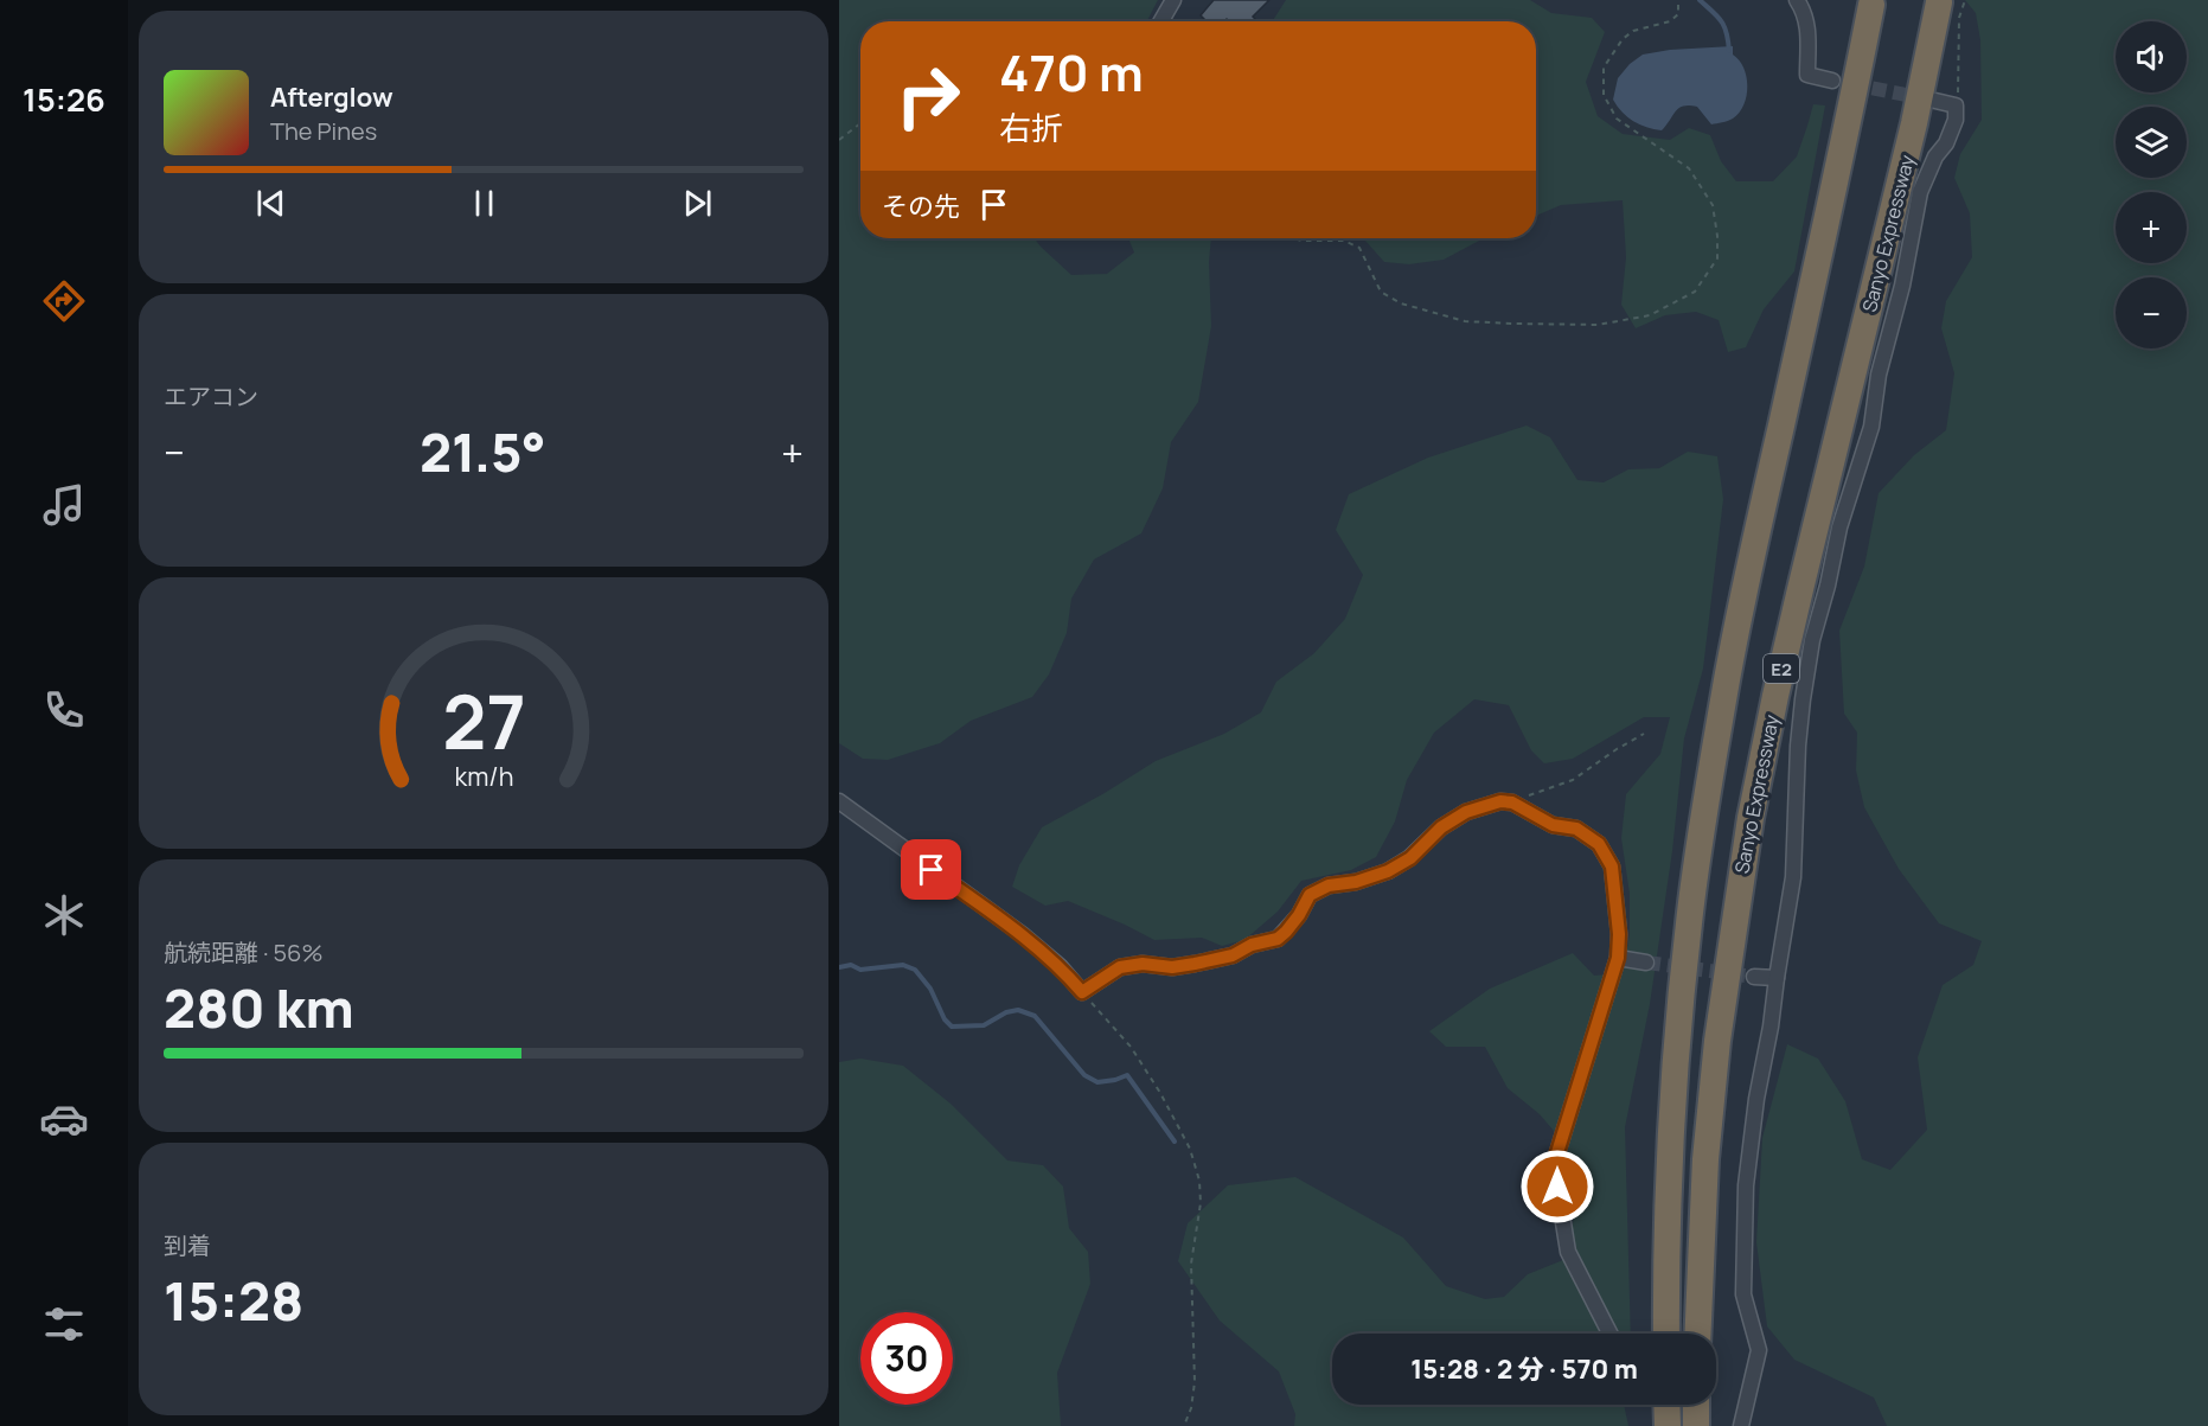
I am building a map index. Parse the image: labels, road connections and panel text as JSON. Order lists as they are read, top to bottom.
{
  "streets": {
    "highway": ["Sanyo Expressway", "E2"]
  },
  "page": {
    "tabs": "15:26",
    "map_buttons": ["+", "−"],
    "turn": ["470 m", "右折"],
    "song": ["Afterglow", "The Pines"],
    "then": "その先",
    "tile": [
      "エアコン",
      ["航続距離 · 56%", "280 km"],
      ["到着", "15:28"]
    ],
    "heat": ["−", "21.5°", "+"],
    "limit": "30",
    "trip": "15:28 · 2 分 · 570 m",
    "gauge": ["27", "km/h"]
  }
}
